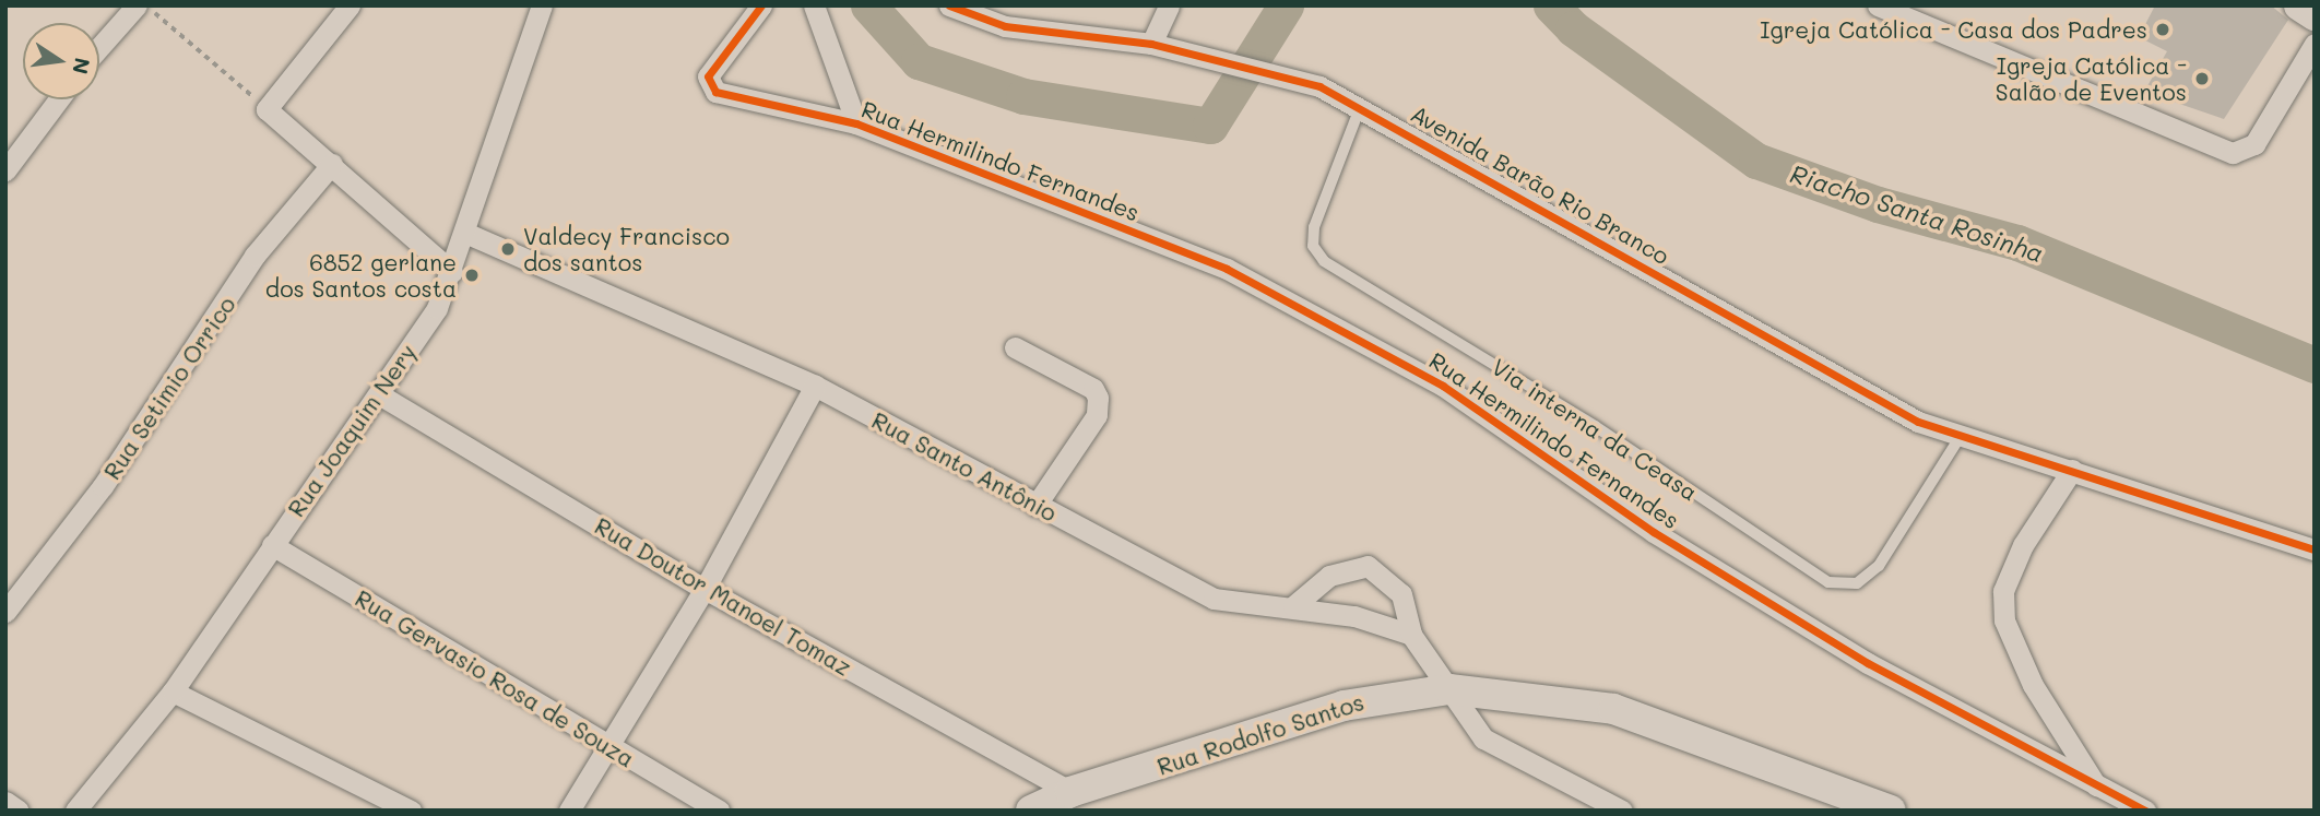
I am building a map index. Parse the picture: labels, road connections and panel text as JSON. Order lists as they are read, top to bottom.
{
  "streets": {
    "main road": ["Rua Rodolfo Santos"],
    "street": [
      "Rua Hermilindo Fernandes",
      "Avenida Barão Rio Branco",
      "Rua Setimio Orrico",
      "Rua Joaquim Nery",
      "Rua Santo Antônio",
      "Rua Doutor Manoel Tomaz",
      "Rua Gervasio Rosa de Souza"
    ],
    "lane": ["Via interna da Ceasa"]
  },
  "crossings": [
    ["Avenida Barão Rio Branco", "Via interna da Ceasa"],
    ["Rua Joaquim Nery", "Rua Santo Antônio"],
    ["Rua Joaquim Nery", "Rua Doutor Manoel Tomaz"],
    ["Rua Joaquim Nery", "Rua Gervasio Rosa de Souza"],
    ["Rua Doutor Manoel Tomaz", "Rua Rodolfo Santos"]
  ],
  "water": ["Riacho Santa Rosinha"],
  "places": [
    "Igreja Católica - Casa dos Padres",
    "Igreja Católica - Salão de Eventos",
    "Valdecy Francisco dos santos",
    "6852 gerlane dos Santos costa"
  ],
  "north": "right"
}
